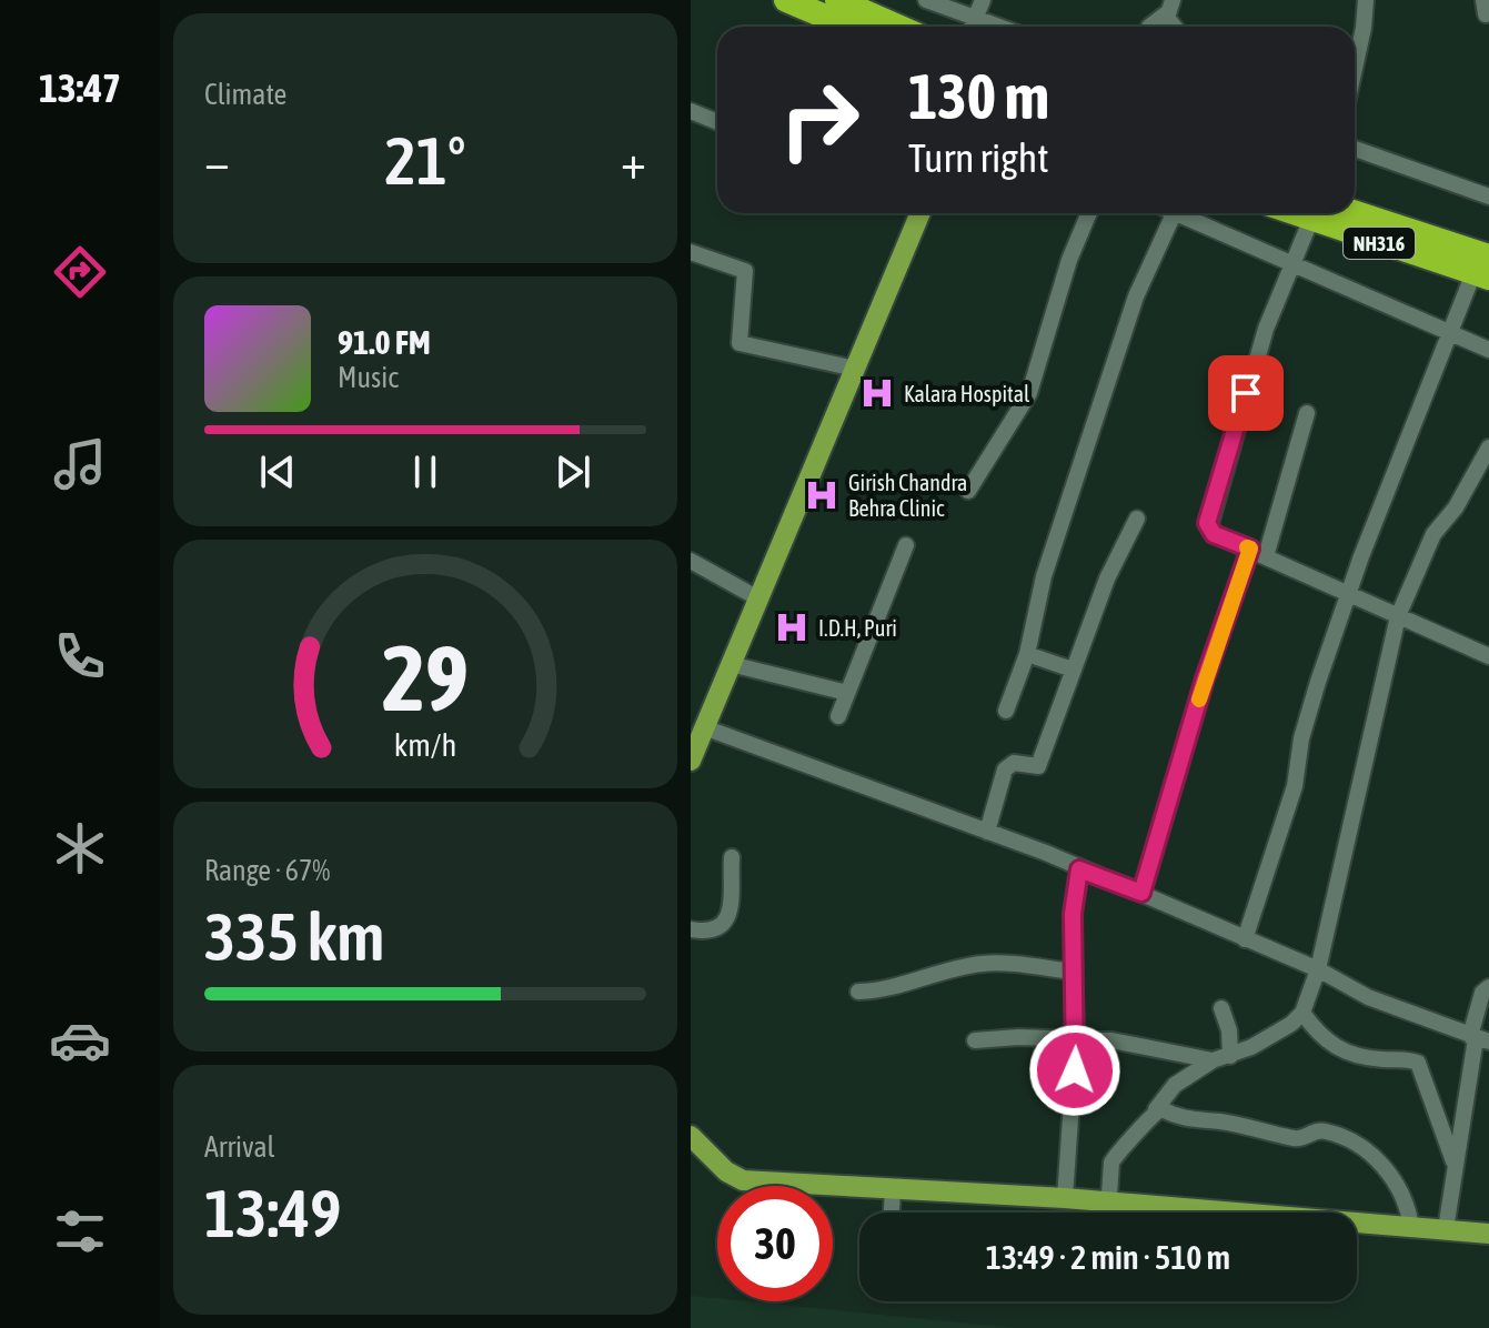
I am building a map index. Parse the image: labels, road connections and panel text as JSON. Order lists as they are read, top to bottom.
{
  "streets": {
    "highway": ["NH316"]
  },
  "places": {
    "hospital": ["Kalara Hospital", "Girish Chandra Behra Clinic", "I.D.H, Puri"]
  },
  "page": {
    "tabs": "13:47",
    "tile": [
      "Climate",
      ["Range · 67%", "335 km"],
      ["Arrival", "13:49"]
    ],
    "turn": ["130 m", "Turn right"],
    "heat": ["−", "21°", "+"],
    "song": ["91.0 FM", "Music"],
    "limit": "30",
    "trip": "13:49 · 2 min · 510 m",
    "gauge": ["29", "km/h"]
  }
}
